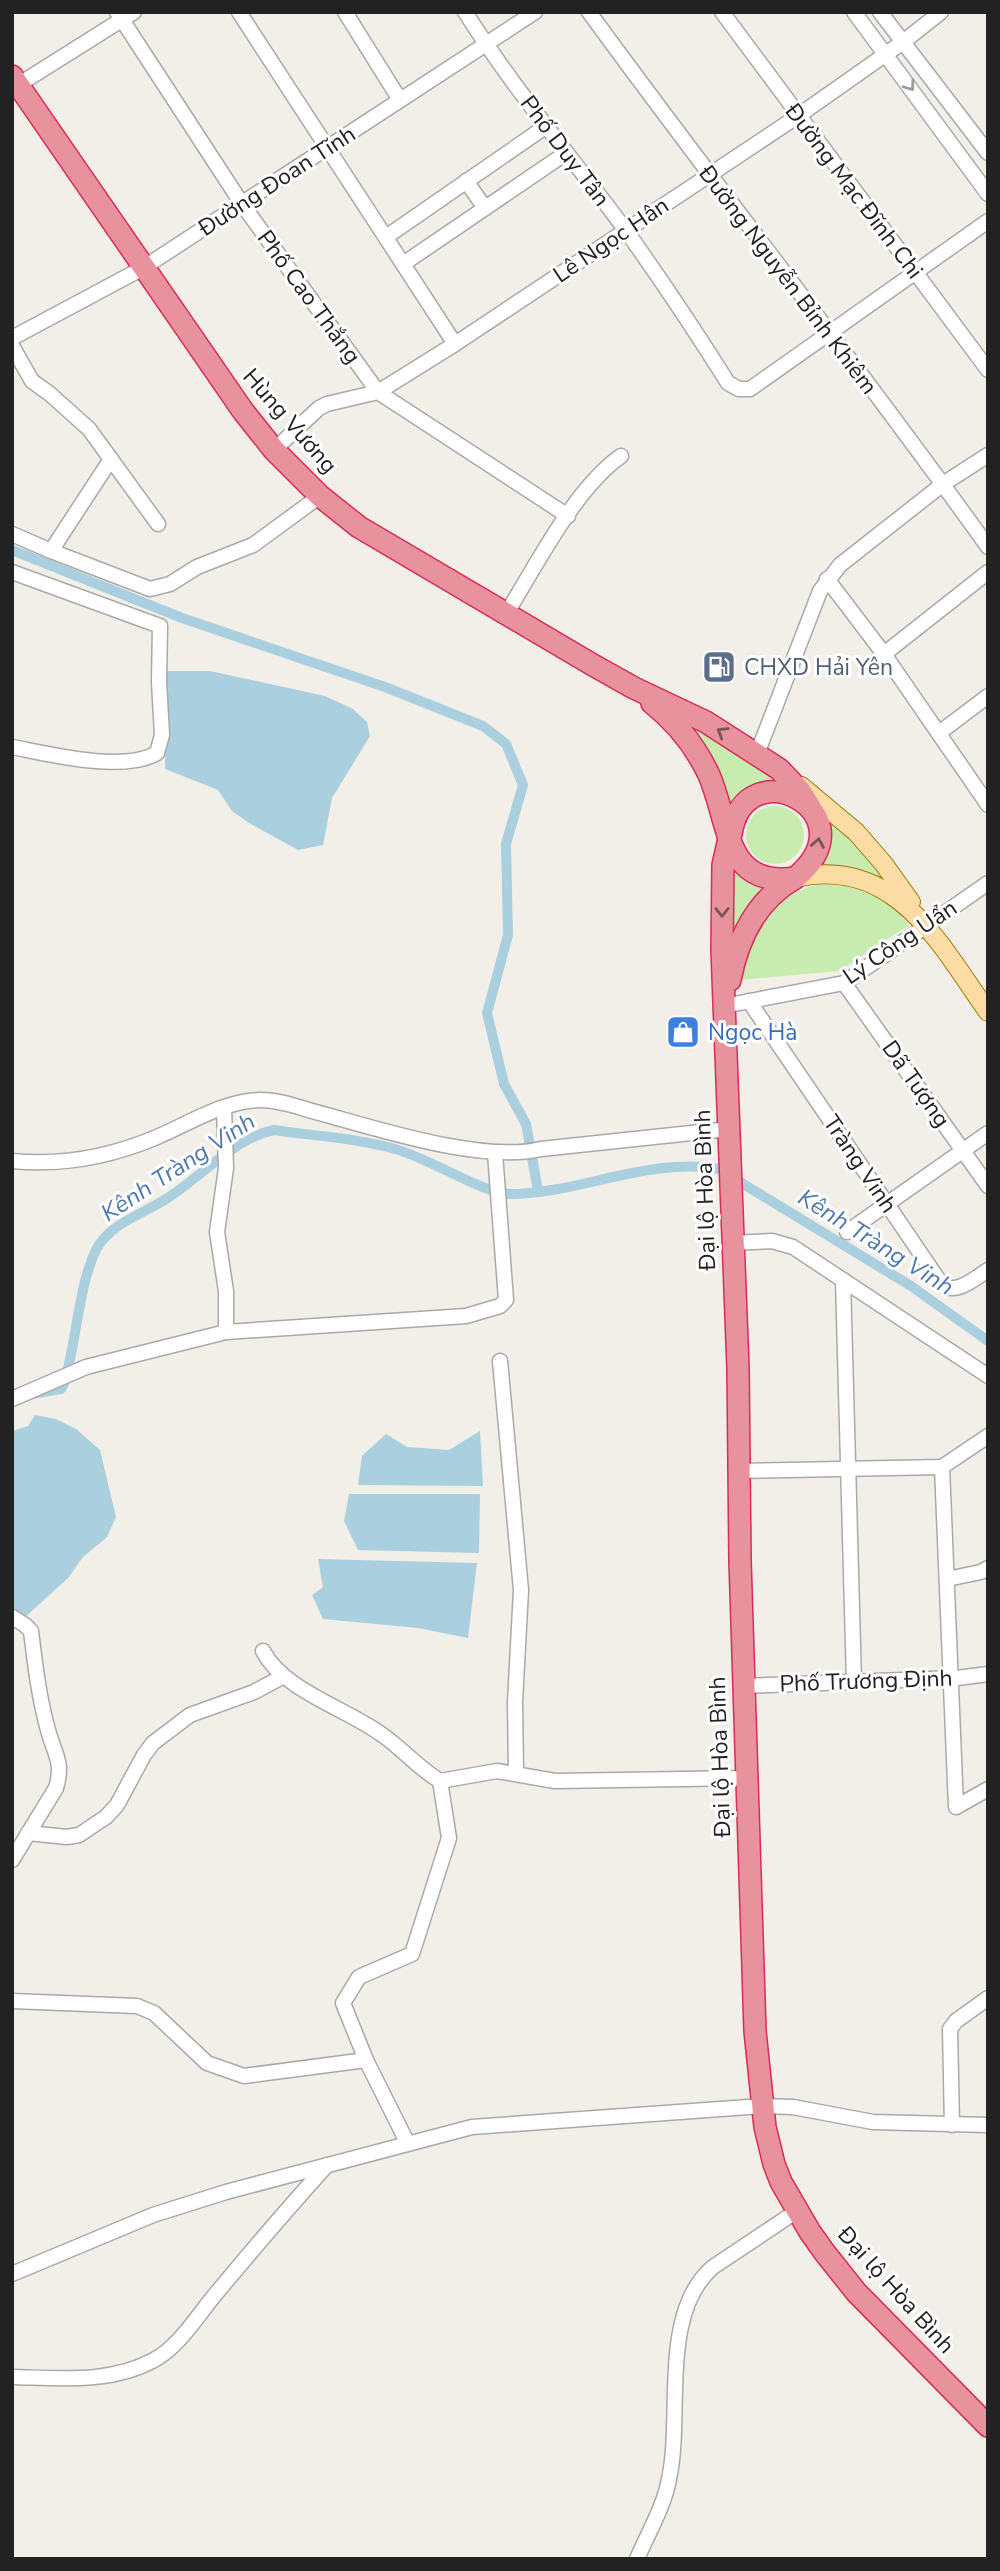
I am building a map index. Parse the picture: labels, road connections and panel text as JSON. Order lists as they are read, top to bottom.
{
  "streets": {
    "highway": ["Hùng Vương", "Đại lộ Hòa Bình"],
    "street": [
      "Phố Duy Tân",
      "Đường Đoan Tĩnh",
      "Đường Mạc Đĩnh Chi",
      "Lê Ngọc Hân",
      "Đường Nguyễn Bỉnh Khiêm",
      "Phố Cao Thắng",
      "Lý Công Uẩn",
      "Dã Tượng",
      "Tràng Vinh",
      "Phố Trương Định"
    ]
  },
  "crossings": [
    ["Phố Duy Tân", "Đường Đoan Tĩnh"],
    ["Phố Duy Tân", "Lê Ngọc Hân"],
    ["Phố Duy Tân", "Đường Nguyễn Bỉnh Khiêm"],
    ["Đường Đoan Tĩnh", "Phố Cao Thắng"],
    ["Đường Đoan Tĩnh", "Hùng Vương"],
    ["Đường Mạc Đĩnh Chi", "Lê Ngọc Hân"],
    ["Lê Ngọc Hân", "Đường Nguyễn Bỉnh Khiêm"],
    ["Lê Ngọc Hân", "Phố Cao Thắng"],
    ["Lê Ngọc Hân", "Hùng Vương"],
    ["Lý Công Uẩn", "Dã Tượng"],
    ["Lý Công Uẩn", "Tràng Vinh"],
    ["Lý Công Uẩn", "Đại lộ Hòa Bình"],
    ["Đại lộ Hòa Bình", "Phố Trương Định"]
  ],
  "water": ["Kênh Tràng Vinh"],
  "places": {
    "fuel station": ["CHXD Hải Yên"],
    "shop": ["Ngọc Hà"]
  }
}
